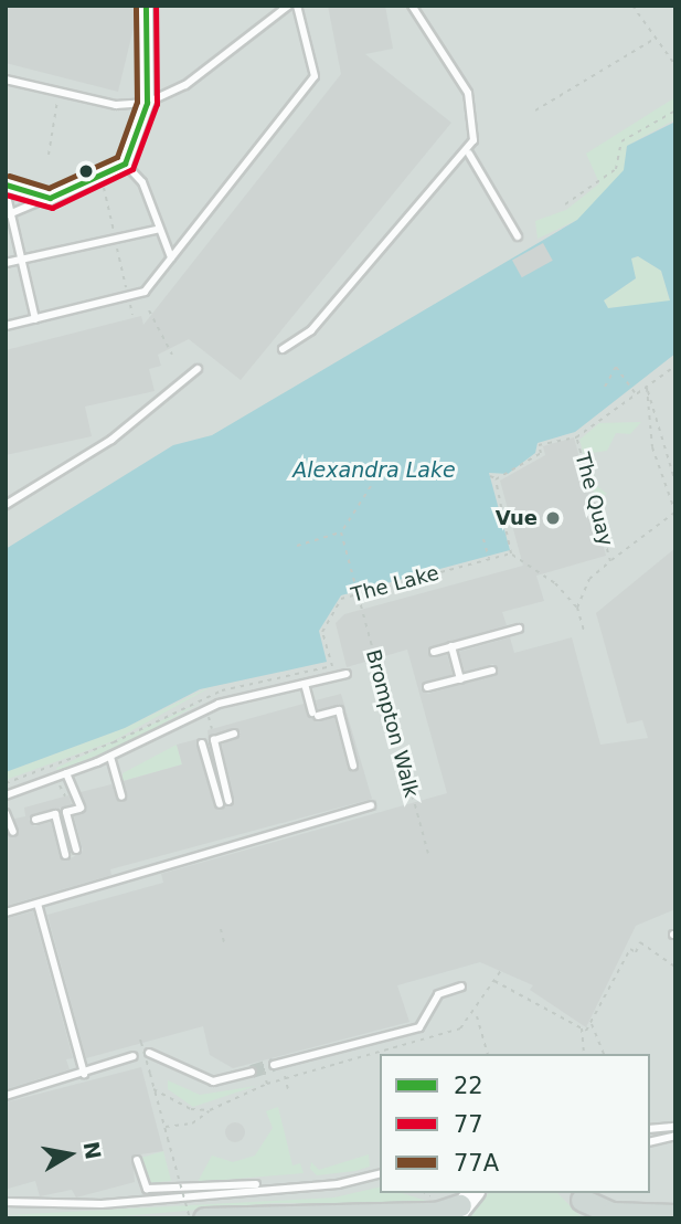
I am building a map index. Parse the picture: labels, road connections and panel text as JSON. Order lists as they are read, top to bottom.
{
  "streets": {
    "path": ["The Quay", "The Lake", "Brompton Walk"]
  },
  "crossings": [
    ["The Lake", "Brompton Walk"]
  ],
  "water": ["Alexandra Lake"],
  "places": ["Vue"],
  "lines": ["transit line 22", "transit line 77", "transit line 77A"],
  "legend": ["22", "77", "77A"],
  "north": "right"
}
